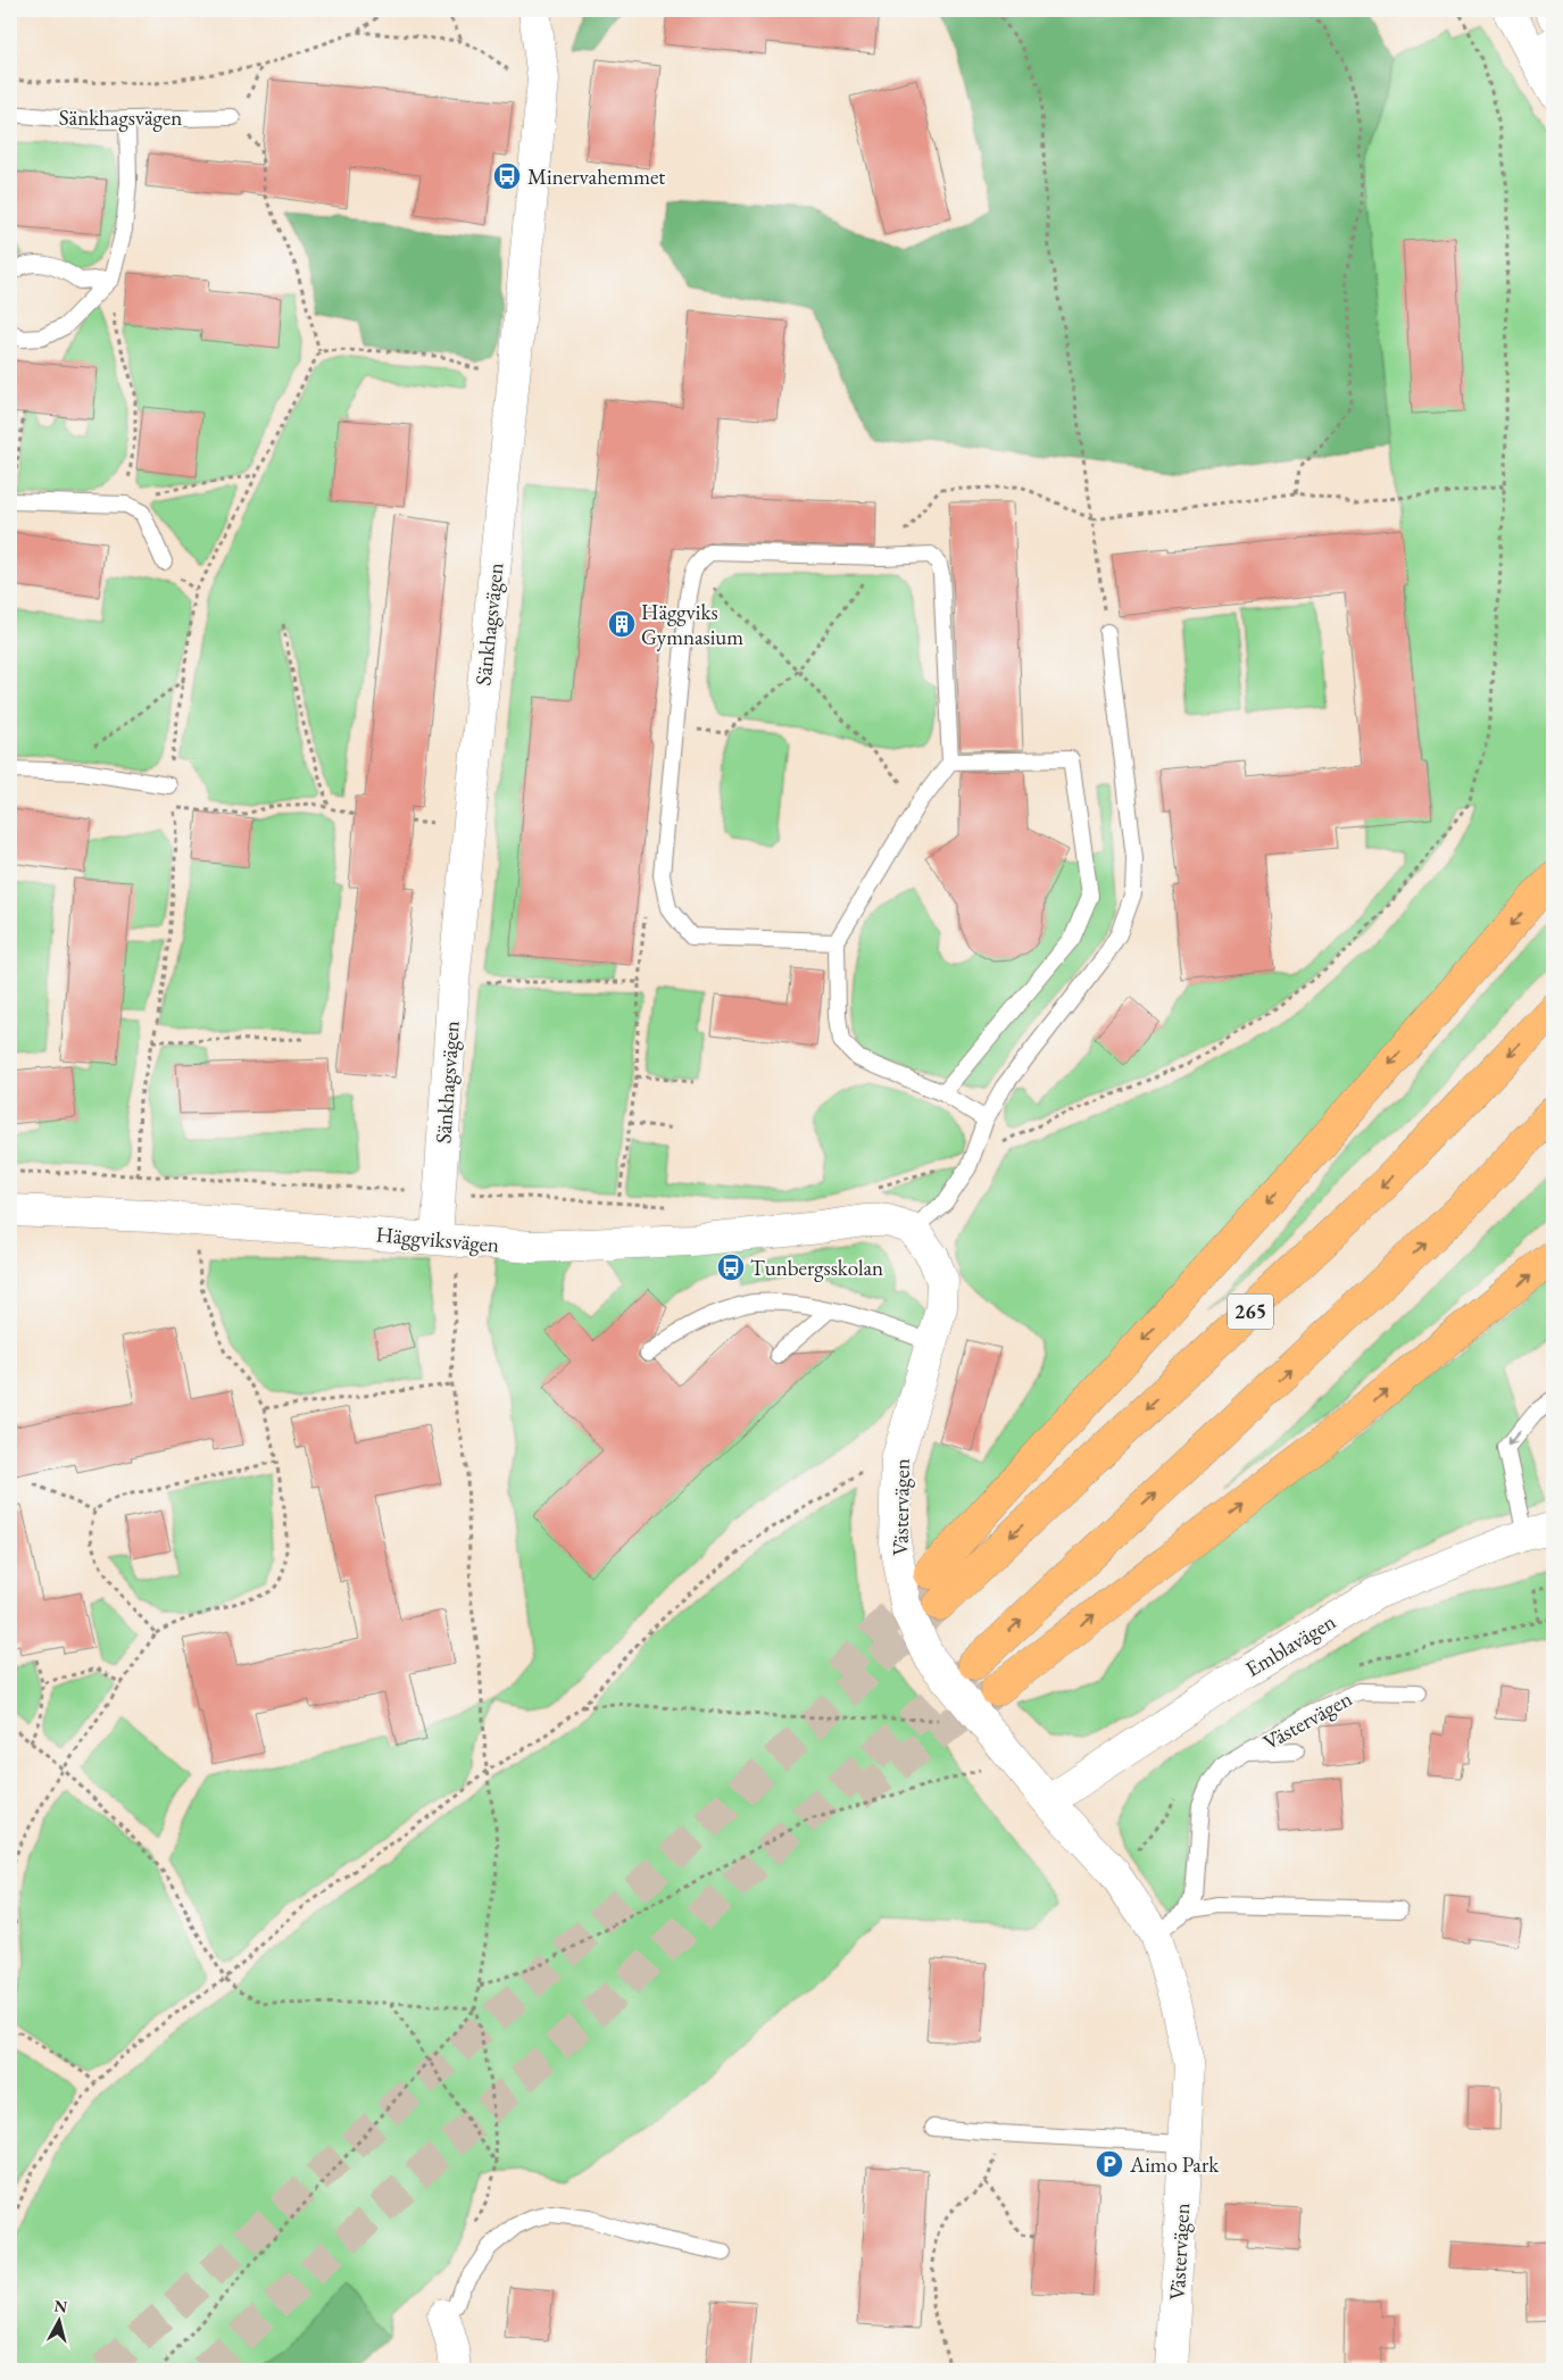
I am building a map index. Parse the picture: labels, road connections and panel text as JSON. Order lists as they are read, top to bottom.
{
  "streets": {
    "highway": ["265"],
    "street": [
      "Sänkhagsvägen",
      "Häggviksvägen",
      "Västervägen",
      "Emblavägen"
    ]
  },
  "crossings": [
    ["Sänkhagsvägen", "Häggviksvägen"],
    ["Häggviksvägen", "Västervägen"],
    ["Västervägen", "Emblavägen"]
  ],
  "places": {
    "bus stop": ["Minervahemmet", "Tunbergsskolan"],
    "building": ["Häggviks Gymnasium"],
    "parking": ["Aimo Park"]
  },
  "north": "top"
}
